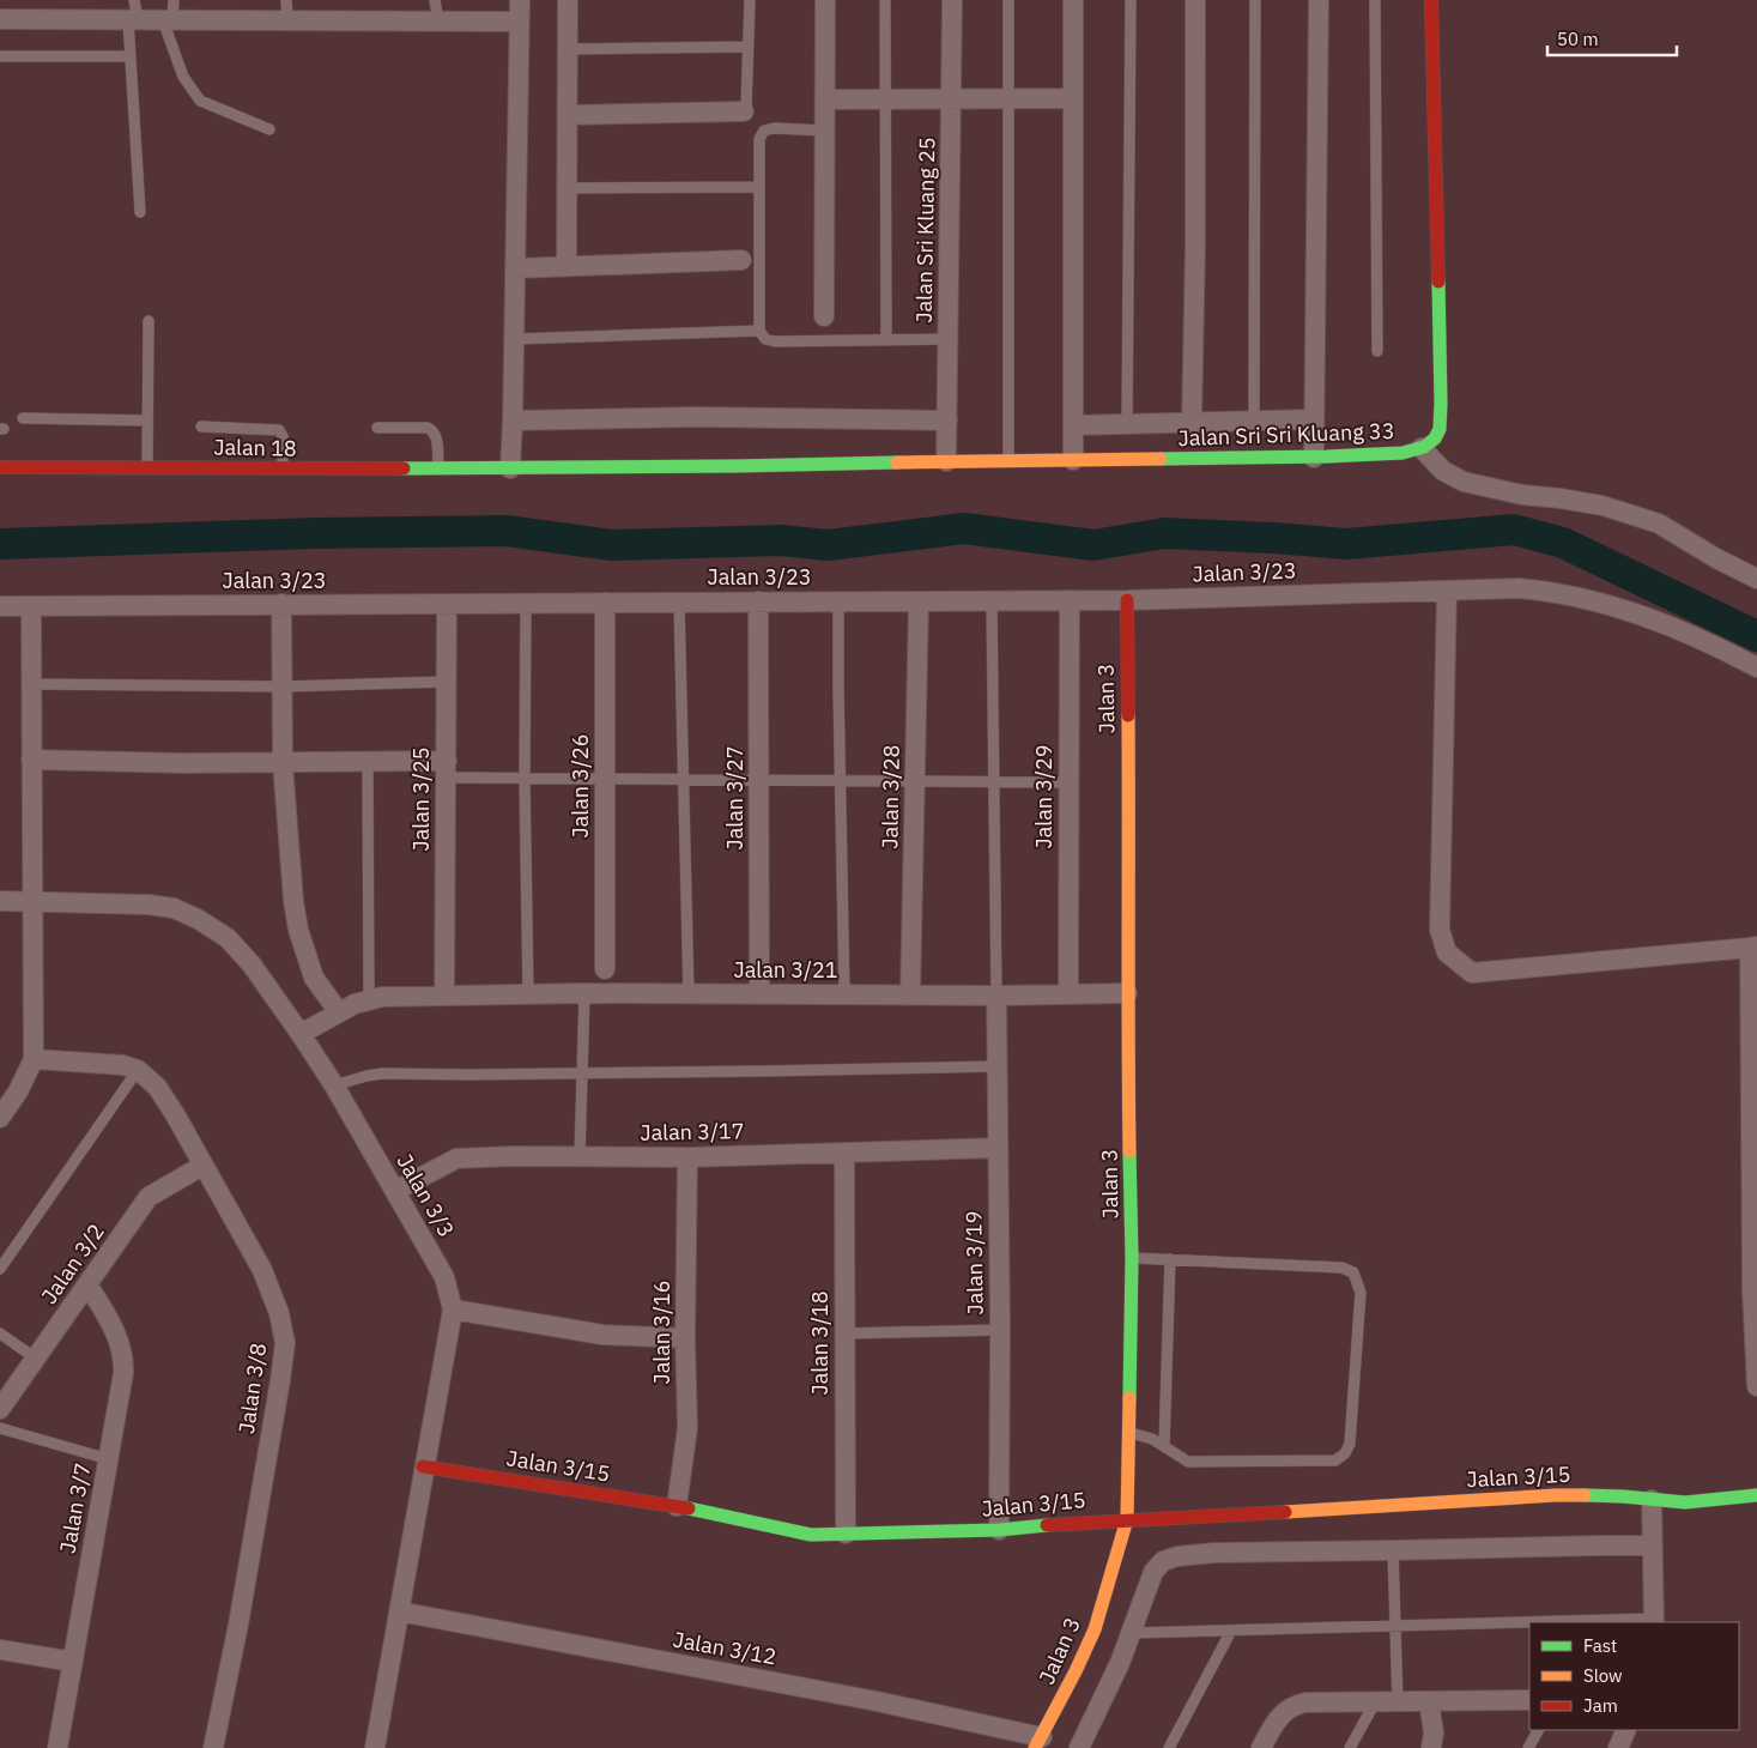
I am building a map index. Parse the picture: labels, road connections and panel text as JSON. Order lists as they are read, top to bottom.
{
  "streets": {
    "street": [
      "Jalan Sri Kluang 25",
      "Jalan Sri Sri Kluang 33",
      "Jalan 18",
      "Jalan 3/23",
      "Jalan 3",
      "Jalan 3/26",
      "Jalan 3/28",
      "Jalan 3/29",
      "Jalan 3/27",
      "Jalan 3/25",
      "Jalan 3/21",
      "Jalan 3/17",
      "Jalan 3/3",
      "Jalan 3/19",
      "Jalan 3/2",
      "Jalan 3/16",
      "Jalan 3/18",
      "Jalan 3/8",
      "Jalan 3/15",
      "Jalan 3/7",
      "Jalan 3/12"
    ]
  },
  "crossings": [
    ["Jalan Sri Kluang 25", "Jalan Sri Sri Kluang 33"],
    ["Jalan Sri Sri Kluang 33", "Jalan 18"],
    ["Jalan 3/23", "Jalan 3"],
    ["Jalan 3/23", "Jalan 3/26"],
    ["Jalan 3/23", "Jalan 3/28"],
    ["Jalan 3/23", "Jalan 3/29"],
    ["Jalan 3/23", "Jalan 3/27"],
    ["Jalan 3/23", "Jalan 3/25"],
    ["Jalan 3", "Jalan 3/21"],
    ["Jalan 3", "Jalan 3/15"],
    ["Jalan 3", "Jalan 3/12"],
    ["Jalan 3/28", "Jalan 3/21"],
    ["Jalan 3/29", "Jalan 3/21"],
    ["Jalan 3/27", "Jalan 3/21"],
    ["Jalan 3/25", "Jalan 3/21"],
    ["Jalan 3/21", "Jalan 3/19"],
    ["Jalan 3/17", "Jalan 3/3"],
    ["Jalan 3/17", "Jalan 3/19"],
    ["Jalan 3/17", "Jalan 3/16"],
    ["Jalan 3/17", "Jalan 3/18"],
    ["Jalan 3/3", "Jalan 3/15"],
    ["Jalan 3/3", "Jalan 3/12"],
    ["Jalan 3/19", "Jalan 3/15"],
    ["Jalan 3/2", "Jalan 3/8"],
    ["Jalan 3/2", "Jalan 3/7"],
    ["Jalan 3/16", "Jalan 3/15"],
    ["Jalan 3/18", "Jalan 3/15"]
  ],
  "legend": ["Fast", "Slow", "Jam"],
  "scale_bar": "50 m"
}
